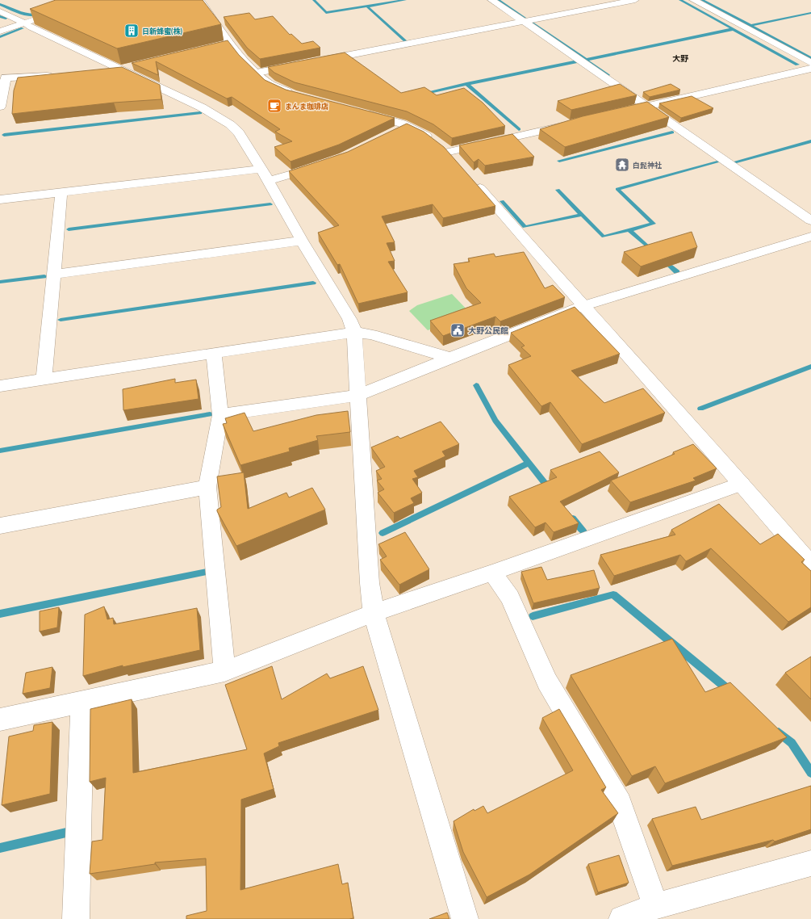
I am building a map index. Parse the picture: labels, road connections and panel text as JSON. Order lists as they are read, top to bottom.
{
  "districts": ["大野"],
  "places": {
    "building": ["日新蜂蜜(株)"],
    "cafe": ["まんま珈琲店"],
    "temple": ["白髭神社"],
    "public building": ["大野公民館"]
  }
}
